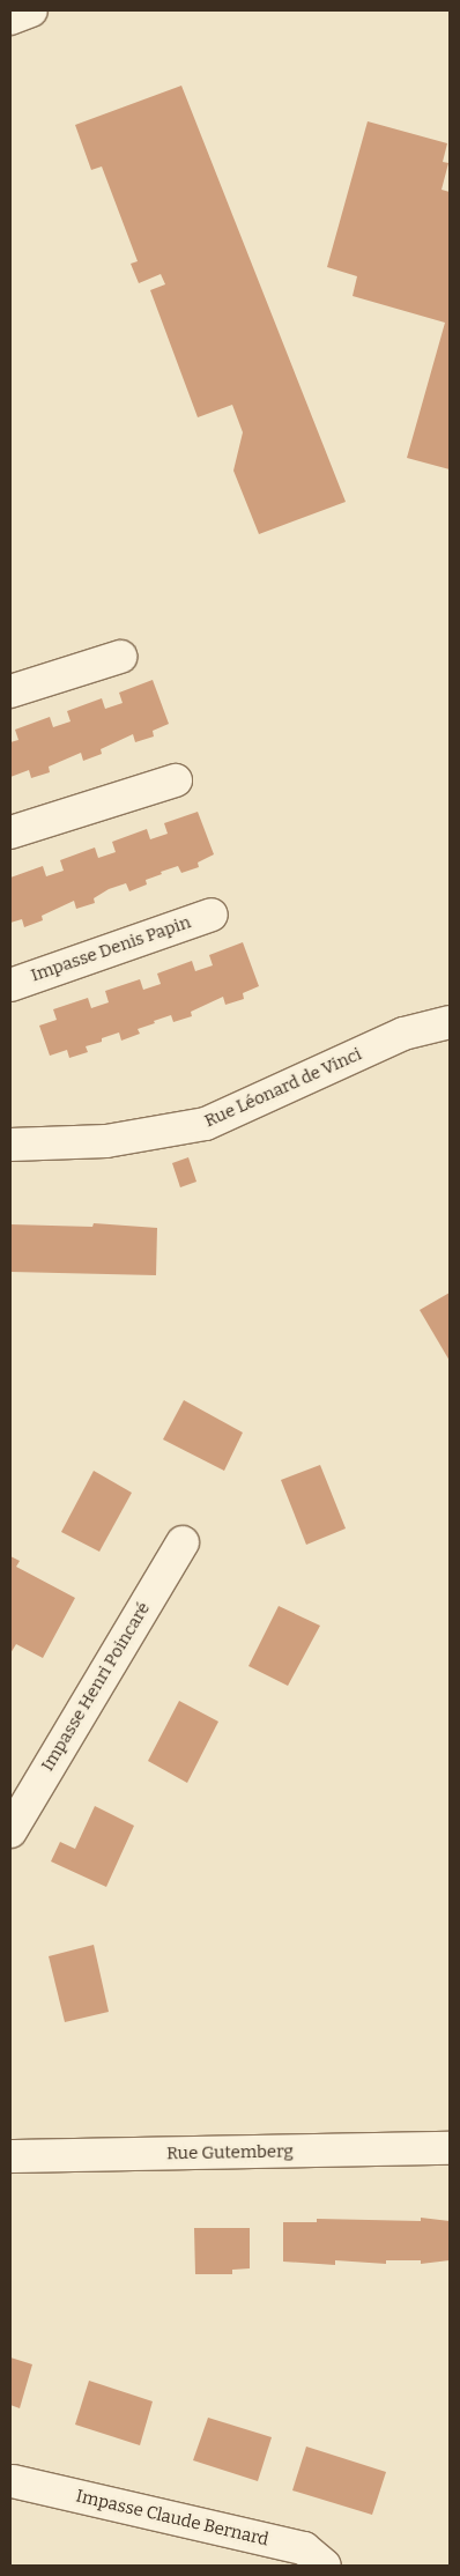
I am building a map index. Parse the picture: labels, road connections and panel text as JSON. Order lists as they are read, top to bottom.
{
  "streets": {
    "street": [
      "Impasse Denis Papin",
      "Rue Léonard de Vinci",
      "Impasse Henri Poincaré",
      "Rue Gutemberg",
      "Impasse Claude Bernard"
    ]
  }
}
